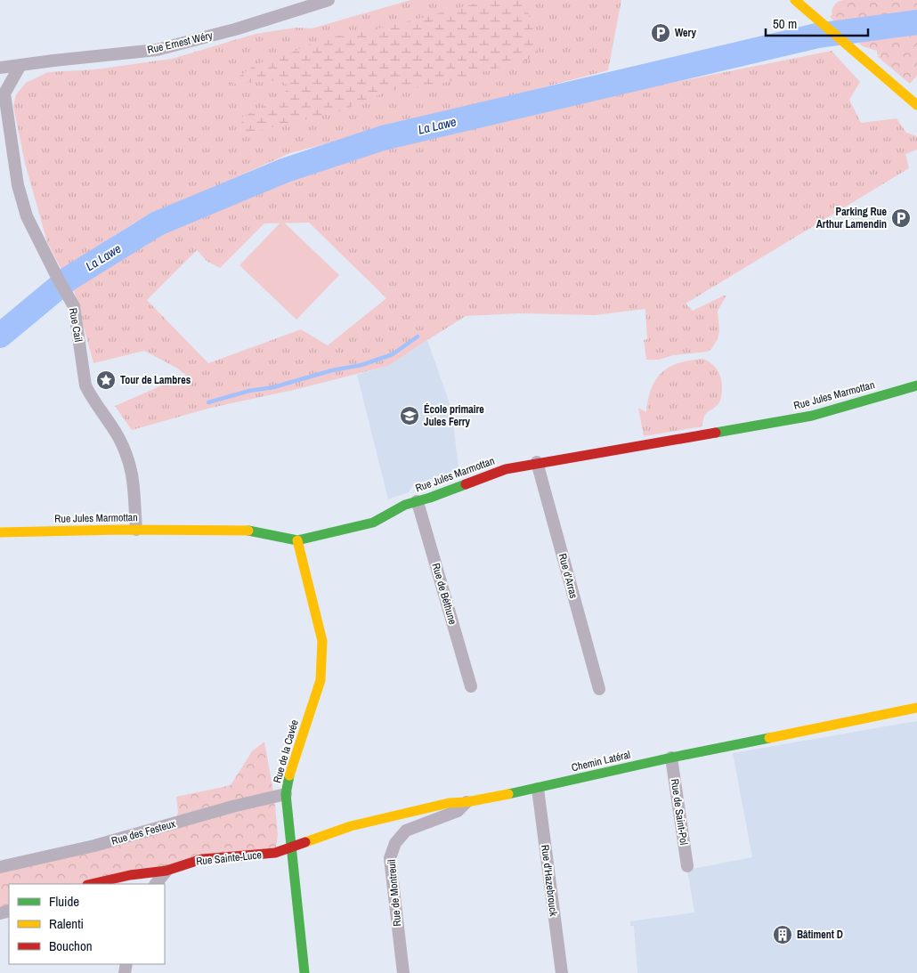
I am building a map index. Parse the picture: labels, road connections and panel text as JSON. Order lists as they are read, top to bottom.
{
  "streets": {
    "street": [
      "Rue Ernest Wéry",
      "Rue Cail",
      "Rue Jules Marmottan",
      "Rue d'Arras",
      "Rue de Béthune",
      "Rue de la Cavée",
      "Chemin Latéral",
      "Rue de Saint-Pol",
      "Rue des Festeux",
      "Rue Sainte-Luce",
      "Rue d'Hazebrouck",
      "Rue de Montreuil"
    ]
  },
  "crossings": [
    ["Rue Ernest Wéry", "Rue Cail"],
    ["Rue Cail", "Rue Jules Marmottan"],
    ["Rue Jules Marmottan", "Rue d'Arras"],
    ["Rue Jules Marmottan", "Rue de Béthune"],
    ["Rue Jules Marmottan", "Rue de la Cavée"],
    ["Rue de la Cavée", "Chemin Latéral"],
    ["Rue de la Cavée", "Rue des Festeux"],
    ["Rue de la Cavée", "Rue Sainte-Luce"],
    ["Chemin Latéral", "Rue de Saint-Pol"],
    ["Chemin Latéral", "Rue Sainte-Luce"],
    ["Chemin Latéral", "Rue d'Hazebrouck"],
    ["Chemin Latéral", "Rue de Montreuil"]
  ],
  "water": ["La Lawe"],
  "places": {
    "parking": ["Wery", "Parking Rue Arthur Lamendin"],
    "place": ["Tour de Lambres"],
    "school or university": ["École primaire Jules Ferry"],
    "building": ["Bâtiment D"]
  },
  "legend": ["Fluide", "Ralenti", "Bouchon"],
  "scale_bar": "50 m"
}
